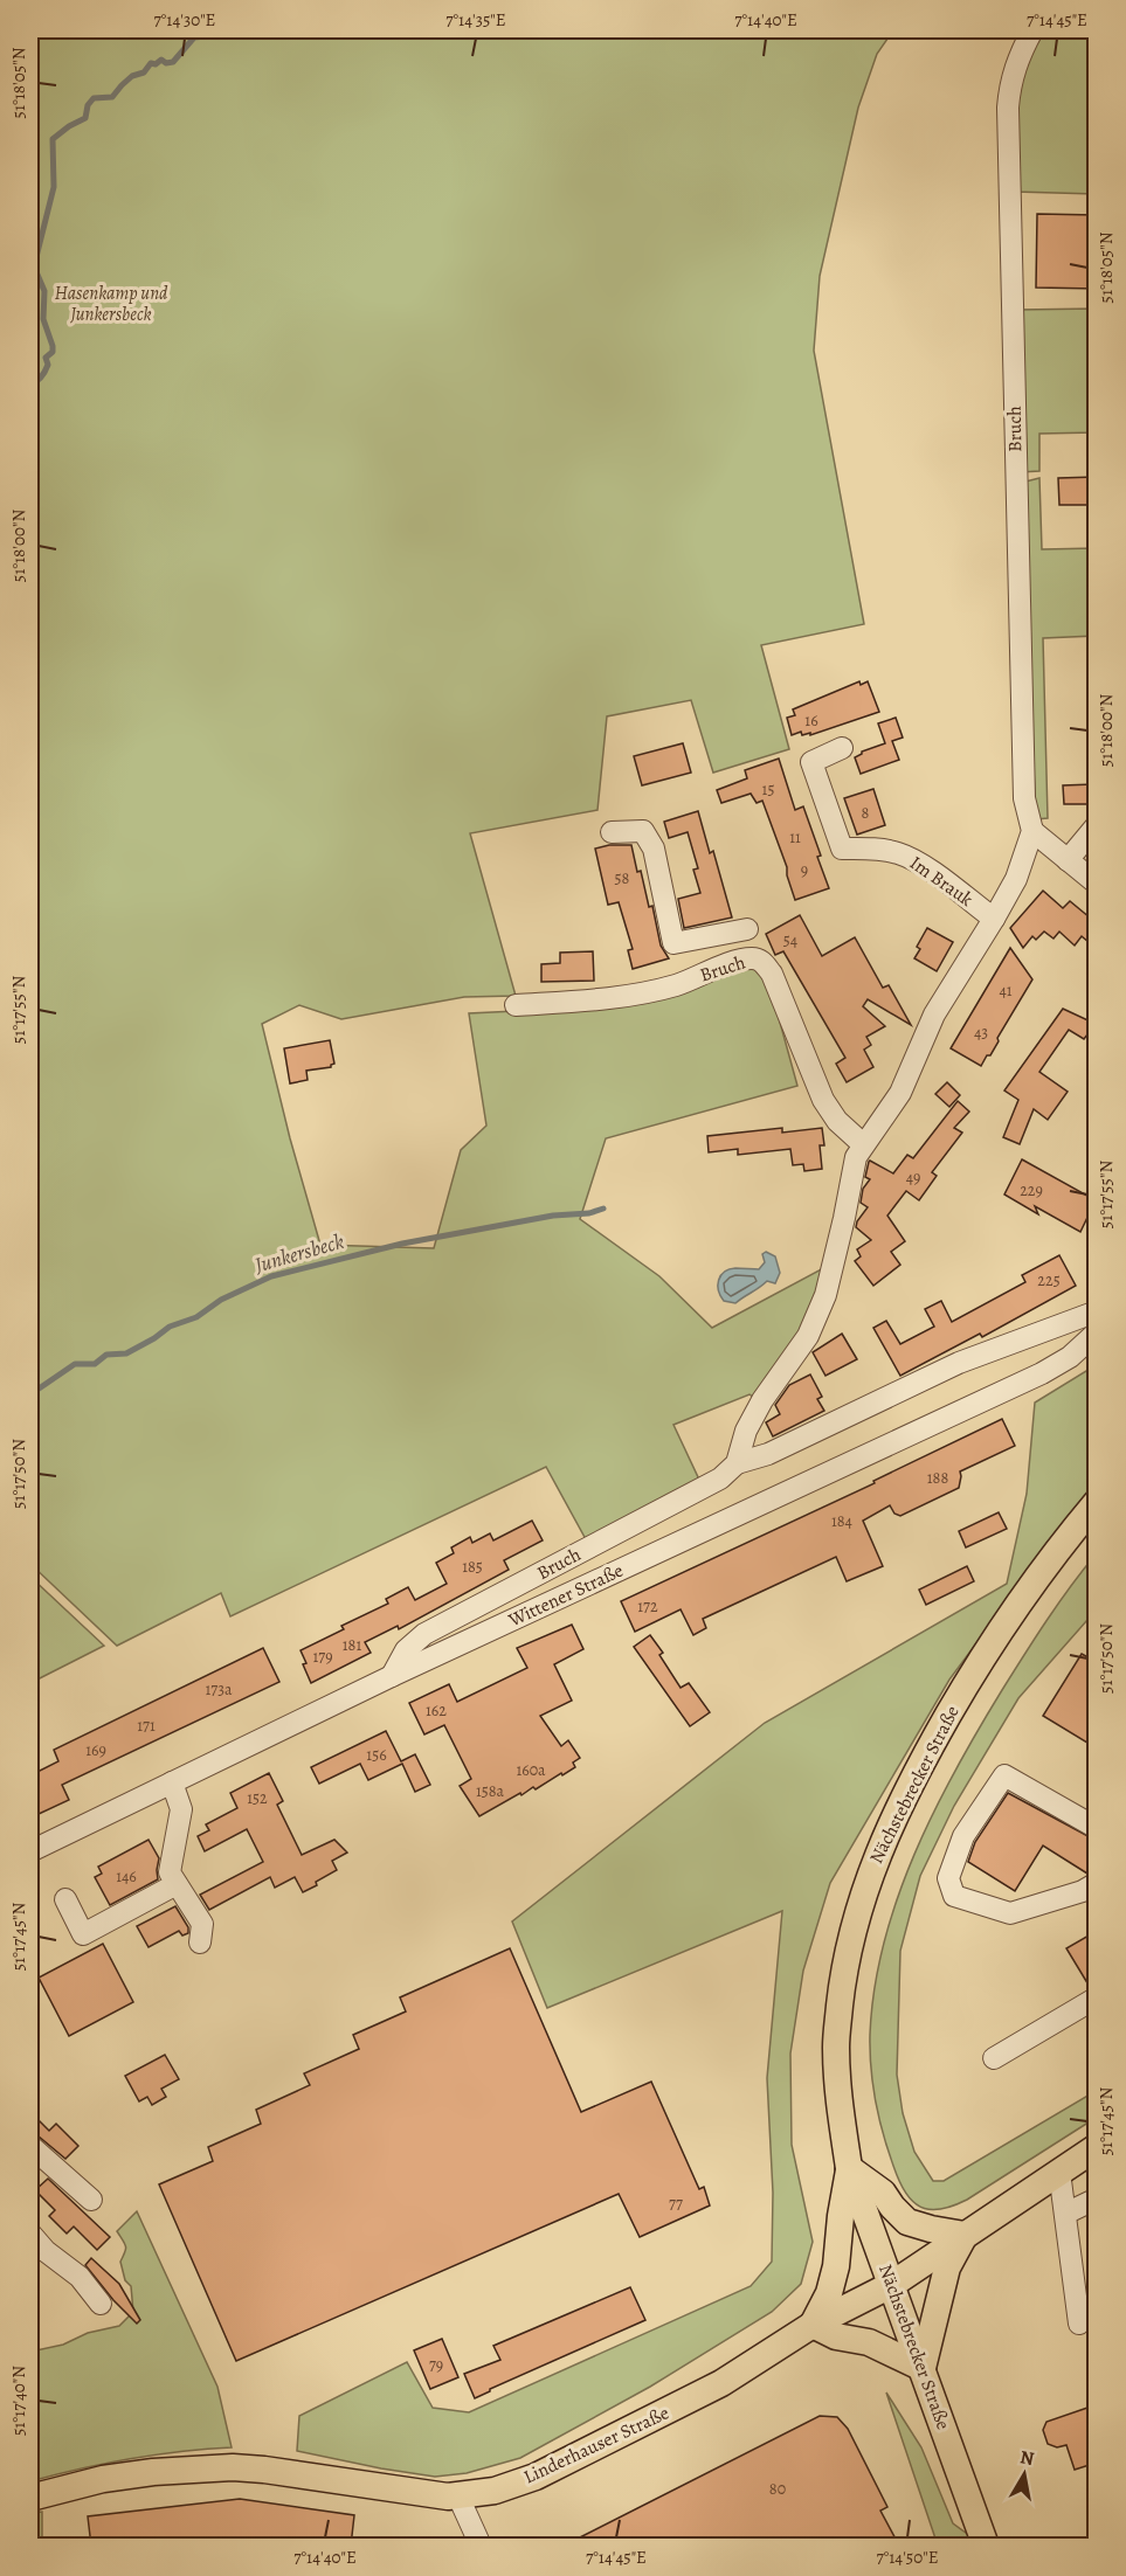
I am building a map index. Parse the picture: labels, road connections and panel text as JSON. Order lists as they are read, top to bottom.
{
  "streets": {
    "main road": ["Nächstebrecker Straße", "Linderhauser Straße"],
    "street": ["Bruch", "Im Brauk", "Wittener Straße"]
  },
  "crossings": [
    ["Bruch", "Wittener Straße"],
    ["Nächstebrecker Straße", "Linderhauser Straße"]
  ],
  "water": ["Junkersbeck"],
  "parks": ["Hasenkamp und Junkersbeck"],
  "house_numbers": [
    "16",
    "15",
    "8",
    "11",
    "9",
    "58",
    "54",
    "41",
    "43",
    "49",
    "229",
    "225",
    "188",
    "184",
    "185",
    "172",
    "181",
    "179",
    "173a",
    "162",
    "171",
    "169",
    "156",
    "160a",
    "158a",
    "152",
    "146",
    "77",
    "79",
    "80"
  ],
  "north": "top",
  "coordinates": [
    "7°14'30\"E",
    "7°14'35\"E",
    "7°14'40\"E",
    "7°14'45\"E",
    "51°18'05\"N",
    "51°18'00\"N",
    "51°17'55\"N",
    "51°17'50\"N",
    "51°17'45\"N",
    "51°17'40\"N",
    "7°14'50\"E"
  ]
}
